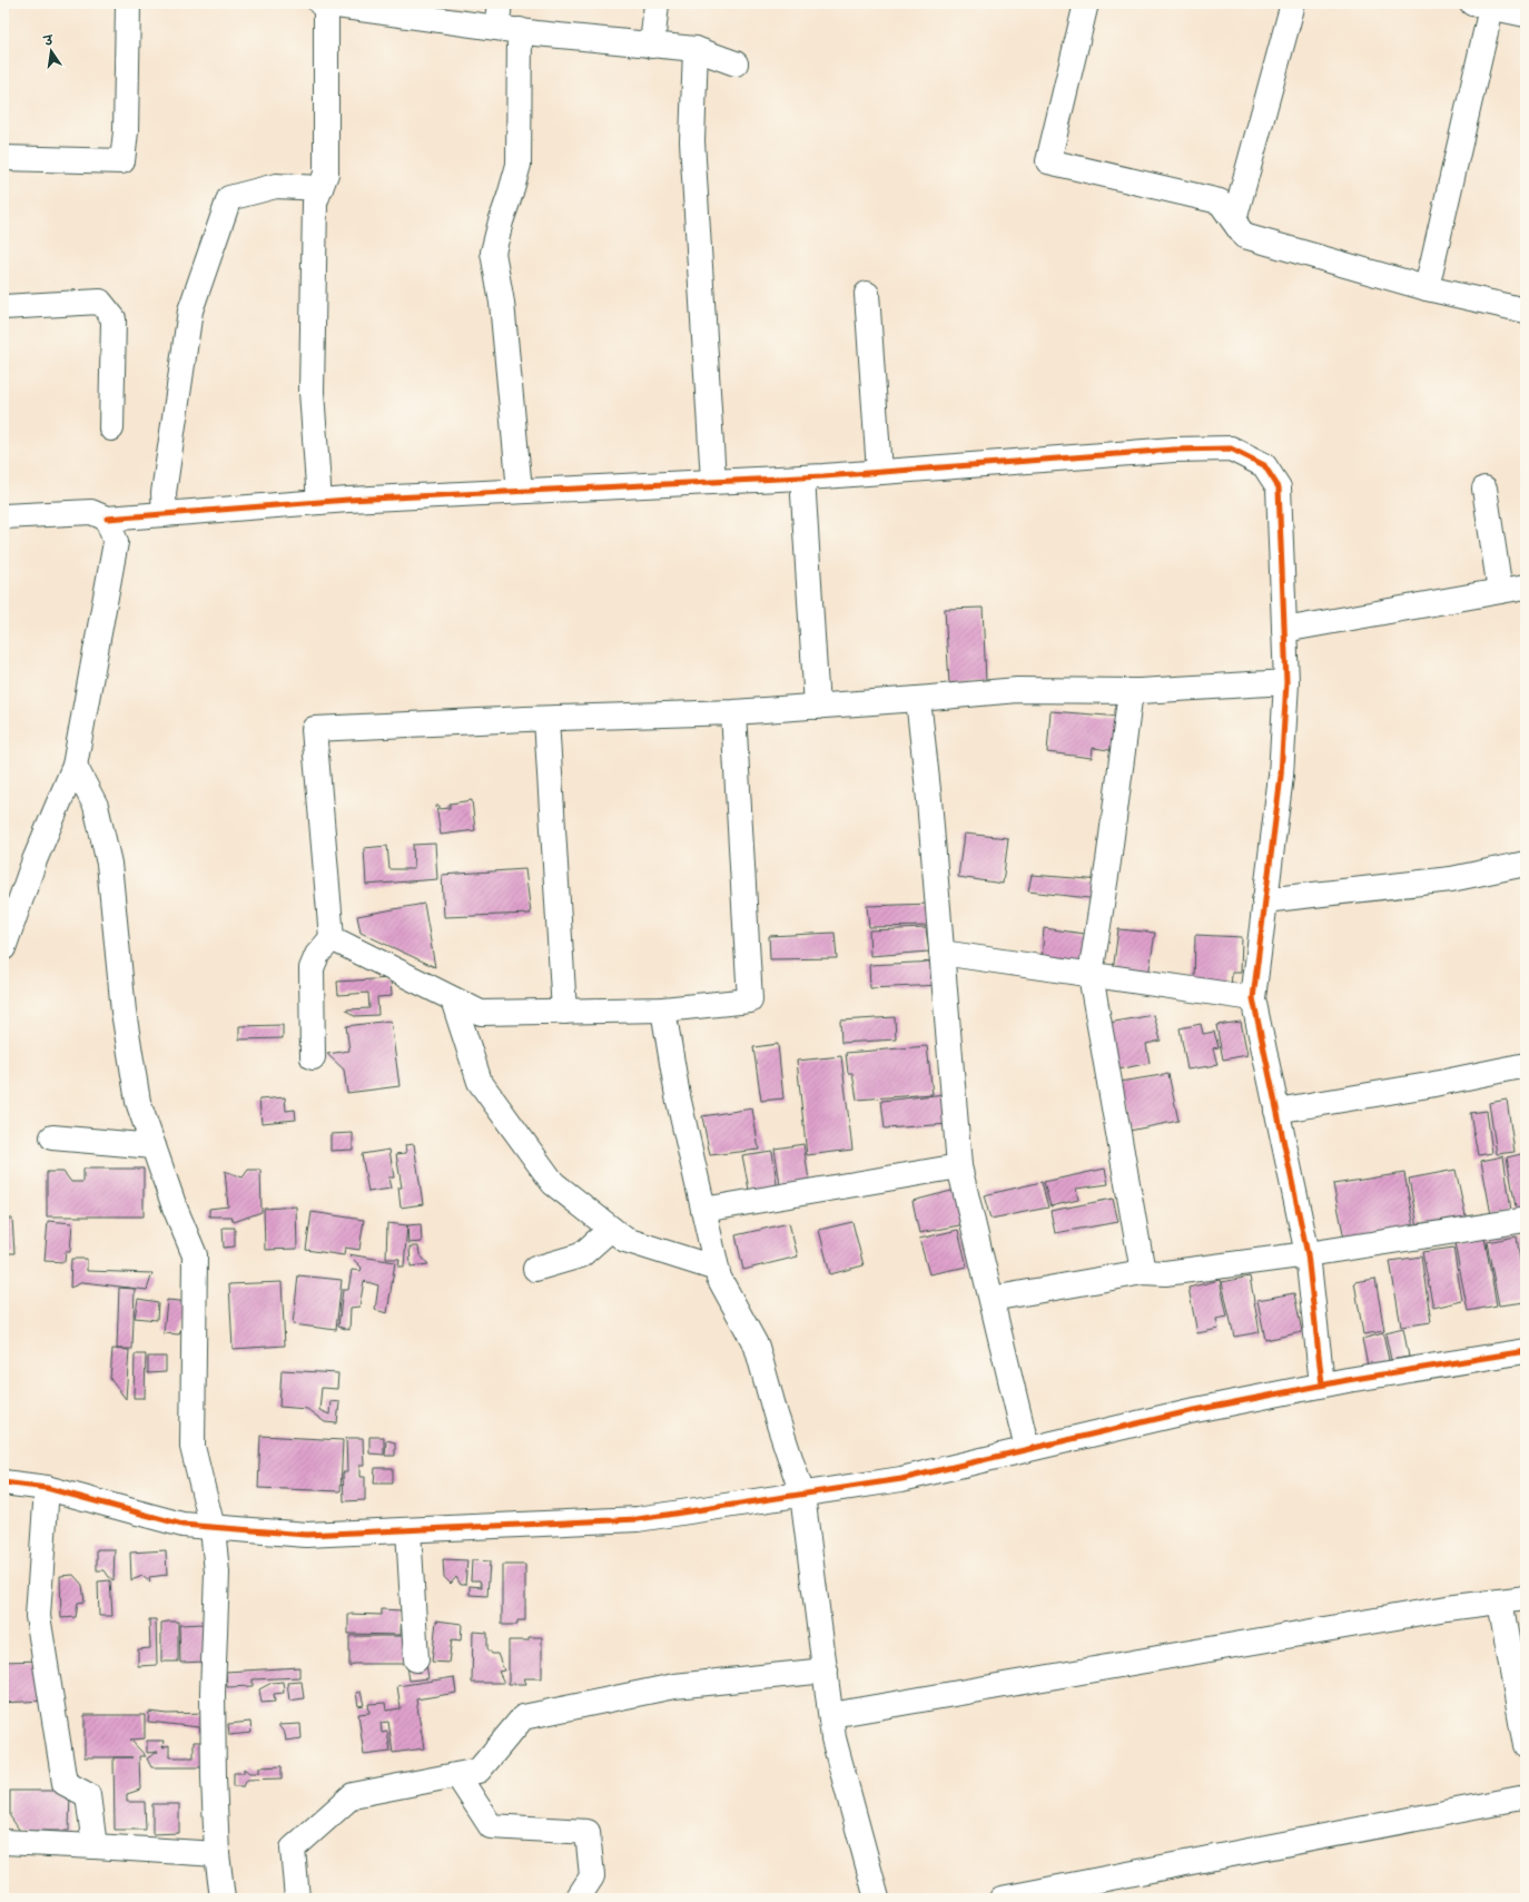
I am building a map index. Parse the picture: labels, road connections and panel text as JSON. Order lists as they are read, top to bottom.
{
  "north": "top"
}
